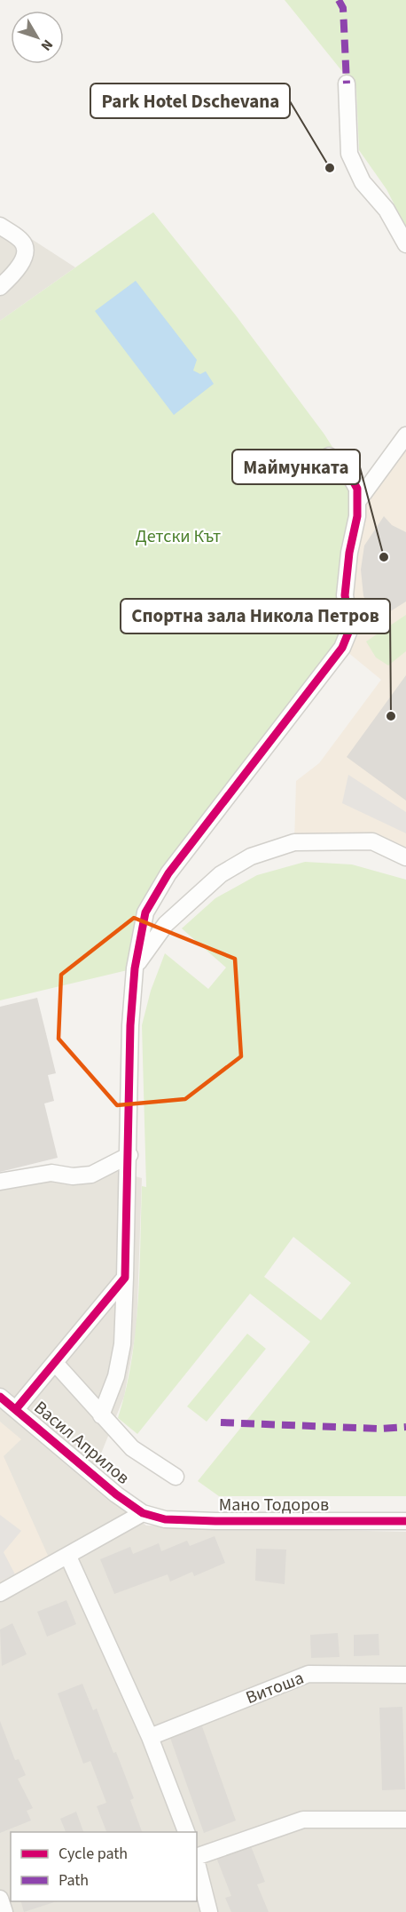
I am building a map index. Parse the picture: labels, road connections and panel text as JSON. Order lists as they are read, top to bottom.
{
  "streets": {
    "street": ["Васил Априлов", "Мано Тодоров", "Витоша"]
  },
  "crossings": [
    ["Васил Априлов", "Мано Тодоров"]
  ],
  "parks": ["Детски Кът"],
  "places": ["Park Hotel Dschevana", "Маймунката", "Спортна зала Никола Петров"],
  "legend": ["Cycle path", "Path"],
  "north": "bottom right"
}
